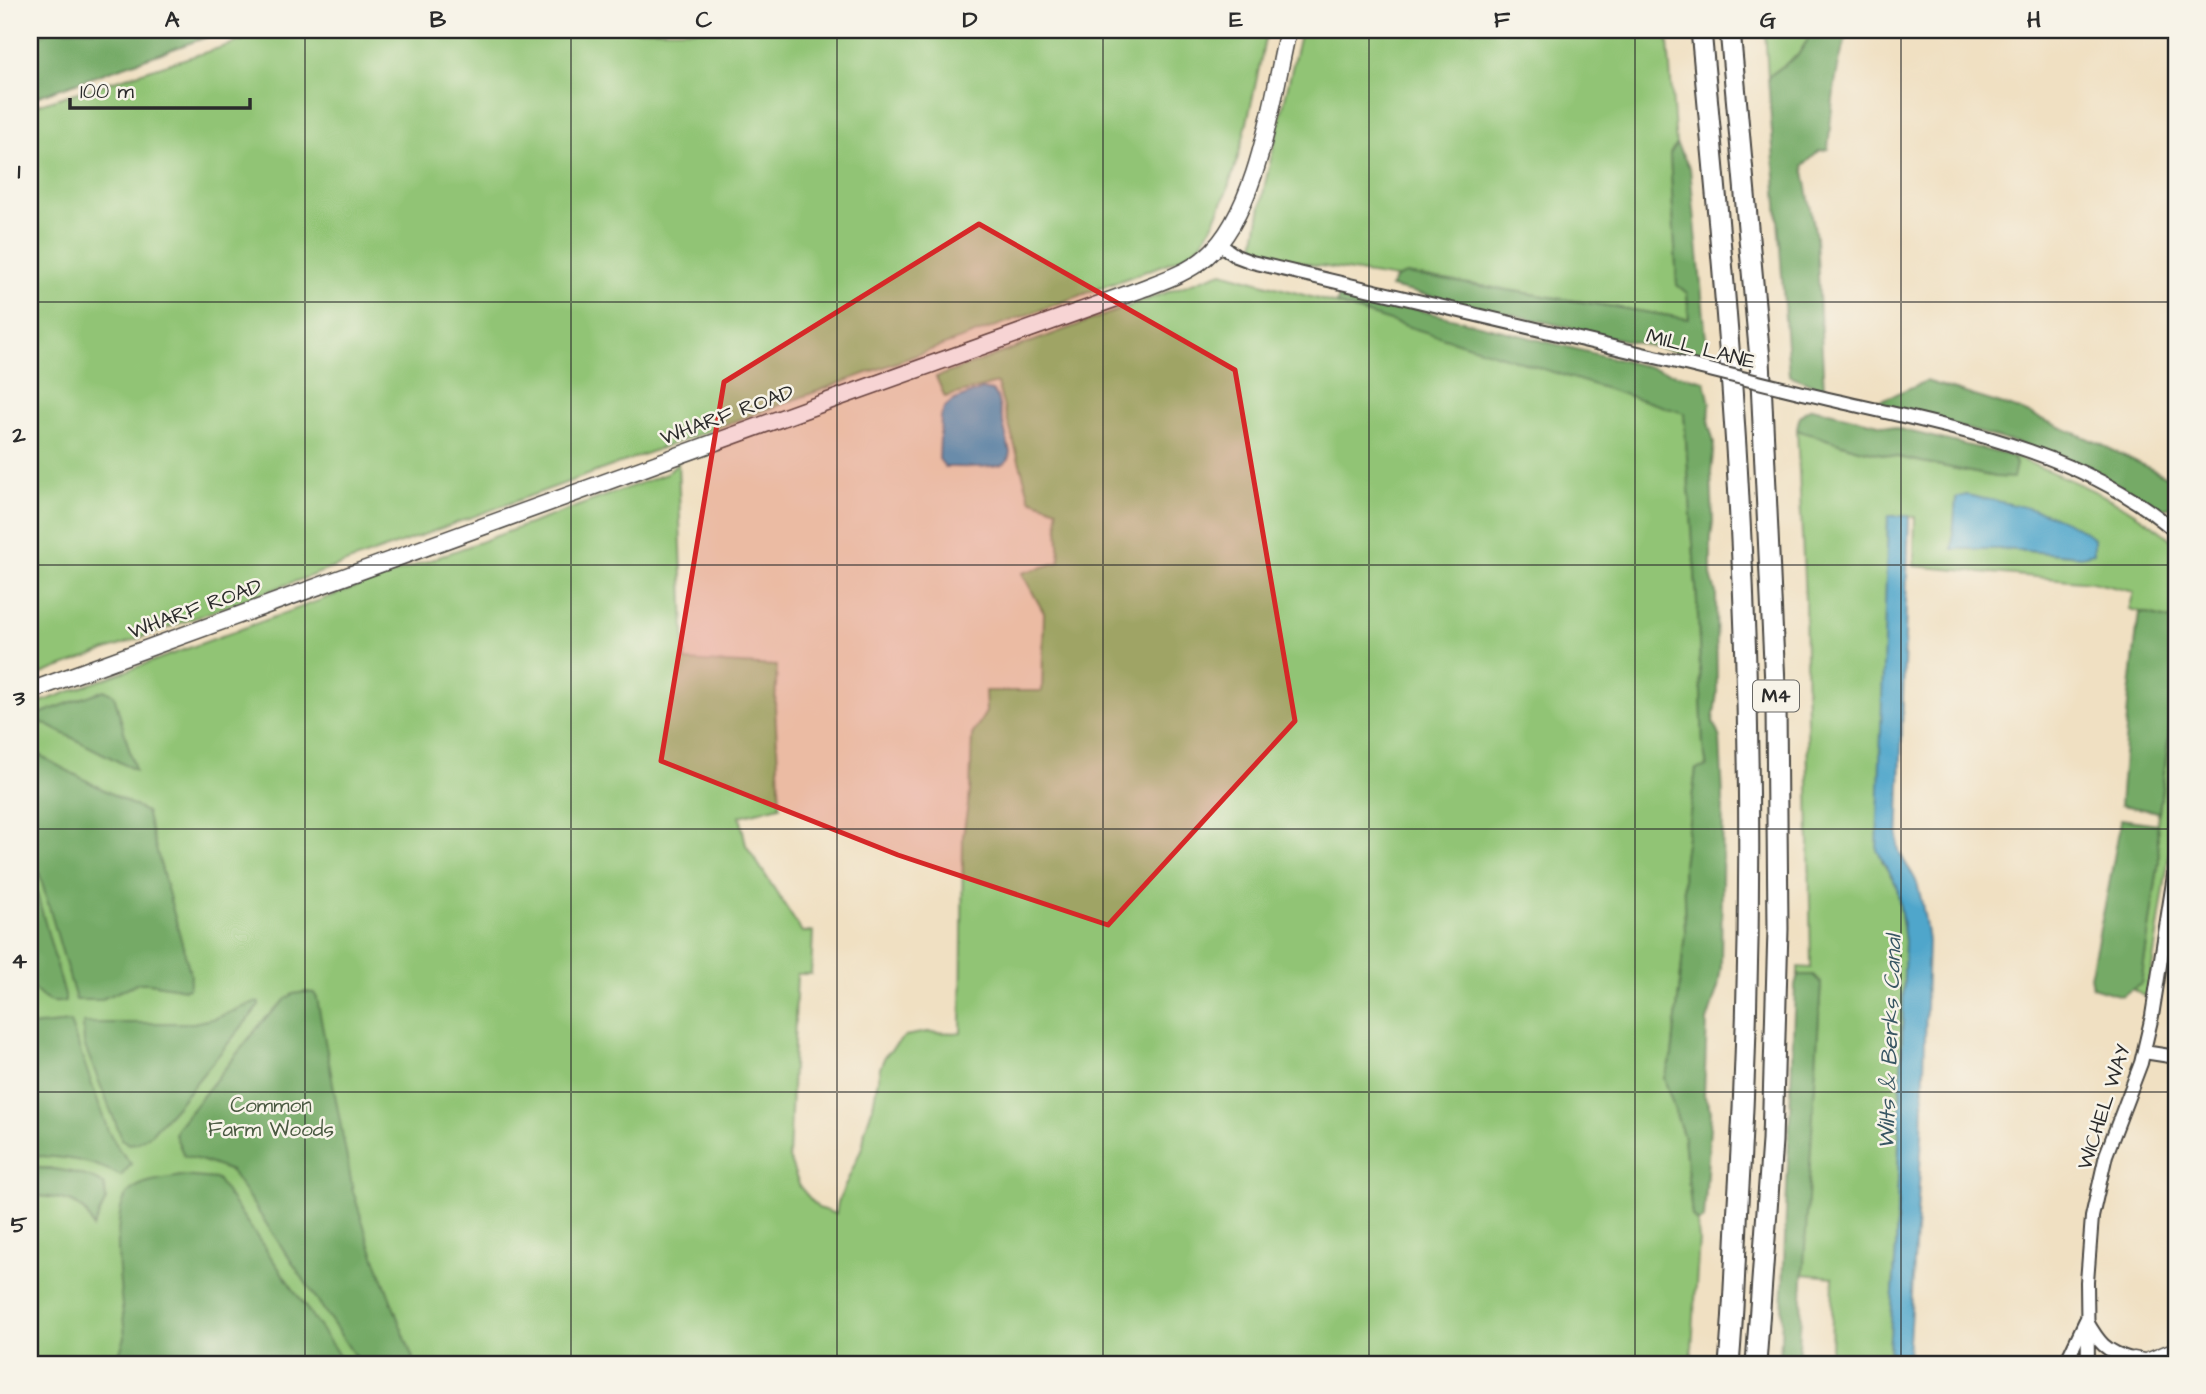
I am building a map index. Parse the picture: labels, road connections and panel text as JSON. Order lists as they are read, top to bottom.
{
  "streets": {
    "highway": ["M4"],
    "main road": ["WHARF ROAD"],
    "street": ["MILL LANE", "WICHEL WAY"]
  },
  "crossings": [
    ["MILL LANE", "WHARF ROAD"]
  ],
  "water": ["Wilts & Berks Canal"],
  "parks": ["Common Farm Woods"],
  "scale_bar": "100 m",
  "grid": {
    "columns": [
      "A",
      "B",
      "C",
      "D",
      "E",
      "F",
      "G",
      "H"
    ],
    "rows": [
      "1",
      "2",
      "3",
      "4",
      "5"
    ]
  }
}
